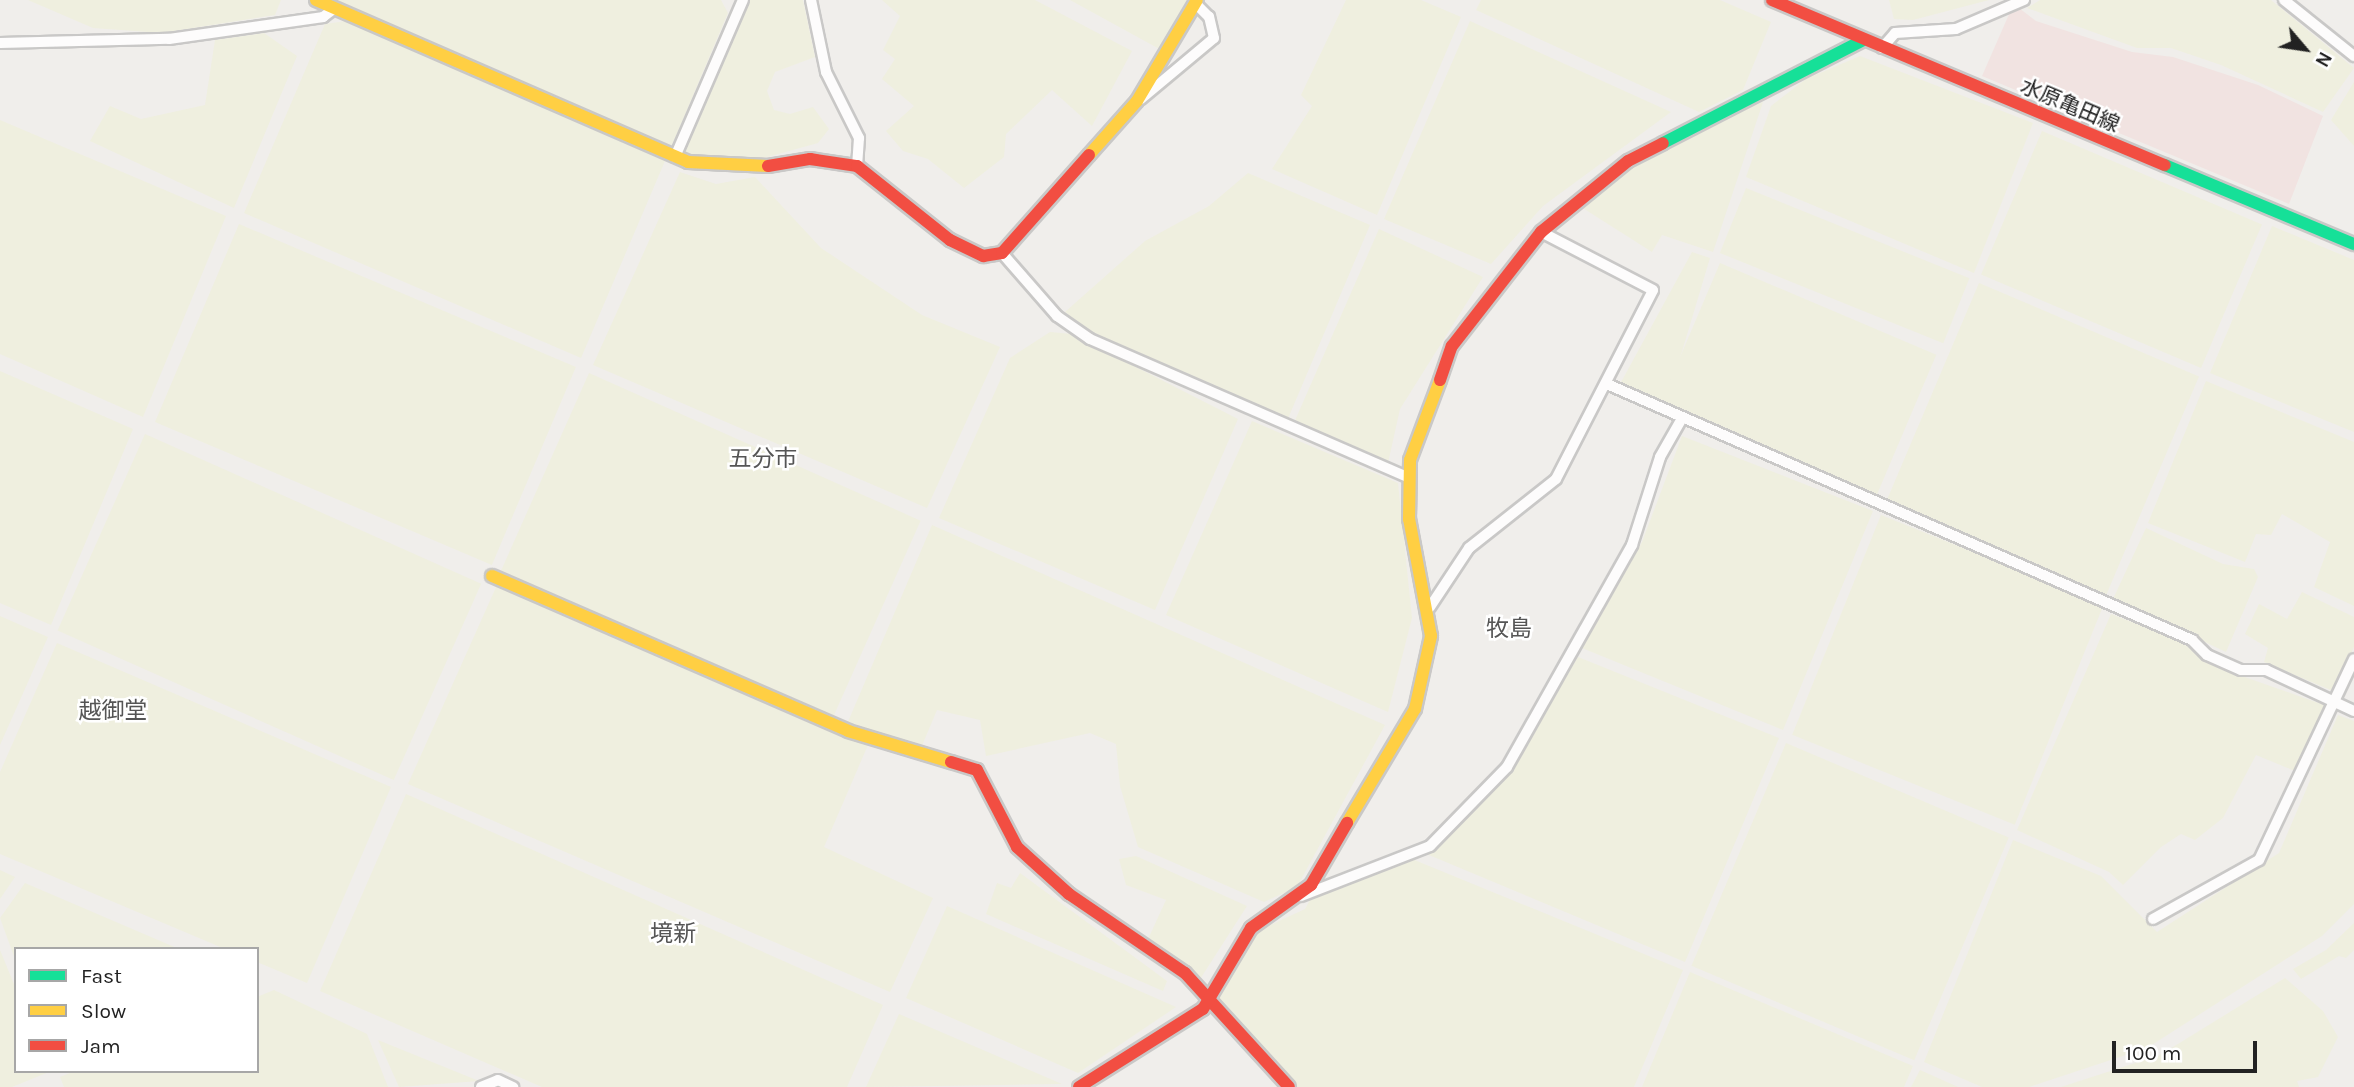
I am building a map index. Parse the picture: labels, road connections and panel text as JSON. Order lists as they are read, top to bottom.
{
  "streets": {
    "street": ["水原亀田線"]
  },
  "districts": [
    "五分市",
    "牧島",
    "越御堂",
    "境新"
  ],
  "legend": ["Fast", "Slow", "Jam"],
  "scale_bar": "100 m",
  "north": "bottom right"
}
